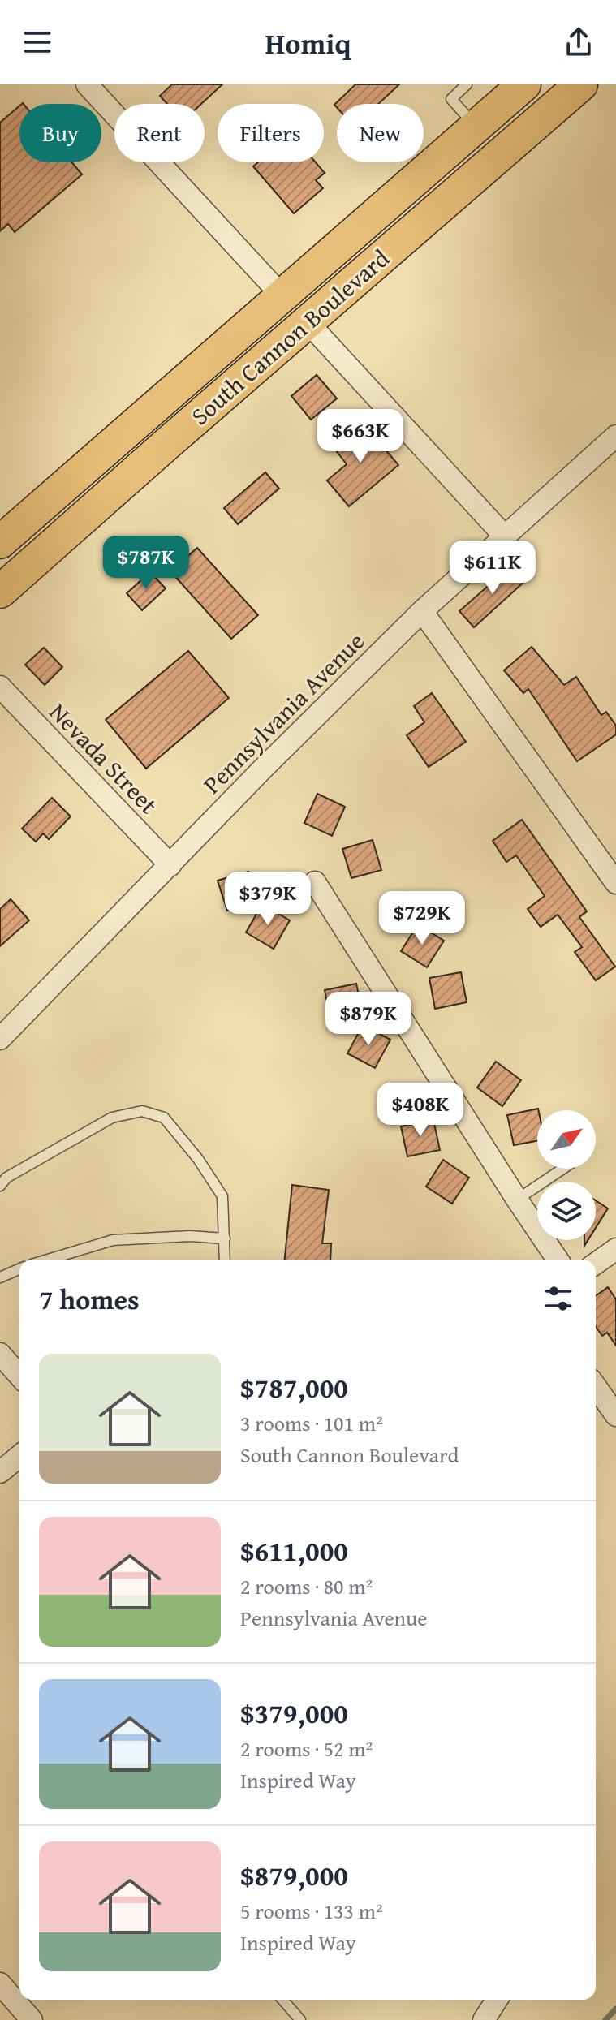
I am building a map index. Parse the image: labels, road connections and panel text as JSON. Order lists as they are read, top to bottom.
{
  "streets": {
    "main road": ["South Cannon Boulevard"],
    "street": ["Pennsylvania Avenue", "Nevada Street"]
  },
  "crossings": [
    ["Pennsylvania Avenue", "Nevada Street"]
  ],
  "north": "top right",
  "page": {
    "header": "Homiq",
    "chip": [
      "Buy",
      "Rent",
      "Filters",
      "New"
    ],
    "price": [
      "$663K",
      "$787K",
      "$611K",
      "$379K",
      "$729K",
      "$879K",
      "$408K"
    ],
    "heading": "7 homes",
    "list": [
      {
        "name": "$787,000",
        "note": "3 rooms · 101 m² · South Cannon Boulevard"
      },
      {
        "name": "$611,000",
        "note": "2 rooms · 80 m² · Pennsylvania Avenue"
      },
      {
        "name": "$379,000",
        "note": "2 rooms · 52 m² · Inspired Way"
      },
      {
        "name": "$879,000",
        "note": "5 rooms · 133 m² · Inspired Way"
      }
    ]
  }
}
